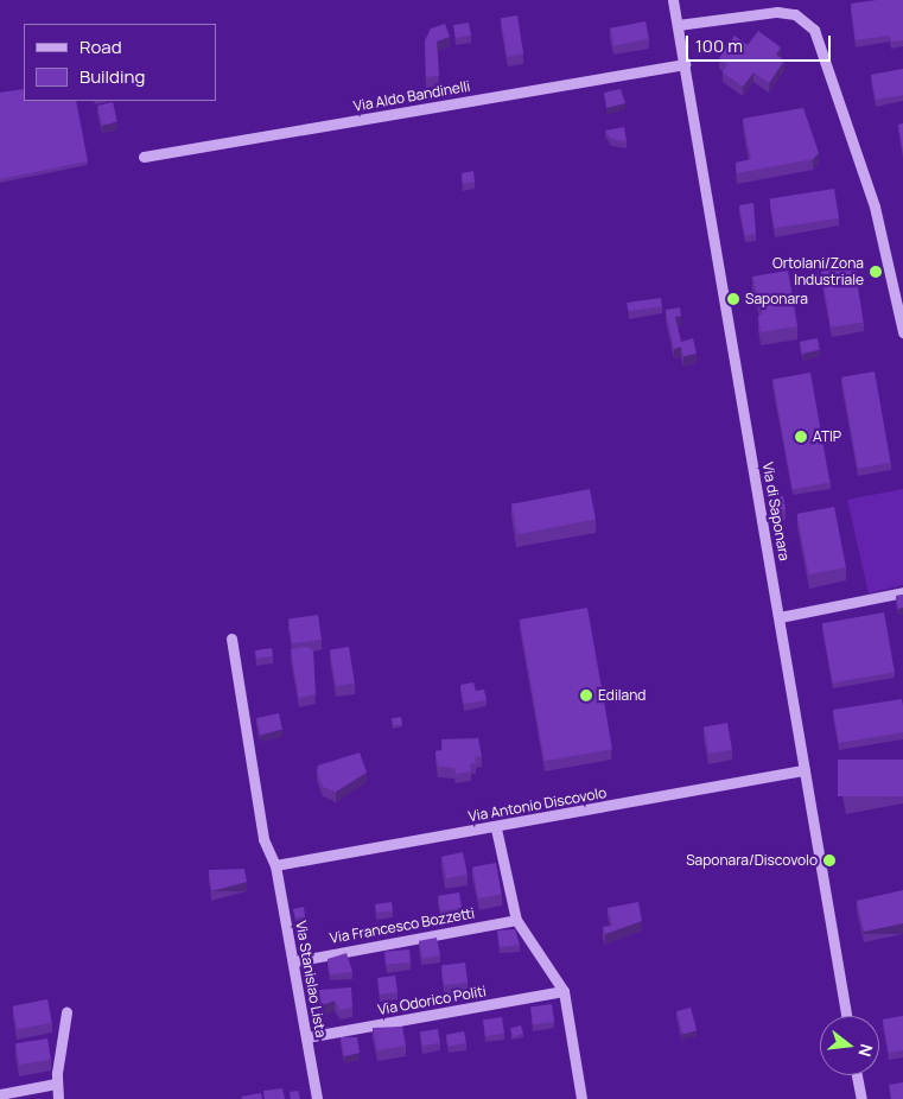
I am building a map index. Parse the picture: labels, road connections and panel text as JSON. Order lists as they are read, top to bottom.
{
  "streets": {
    "street": [
      "Via Aldo Bandinelli",
      "Via di Saponara",
      "Via Antonio Discovolo",
      "Via Francesco Bozzetti",
      "Via Stanislao Lista",
      "Via Odorico Politi"
    ]
  },
  "crossings": [
    ["Via Aldo Bandinelli", "Via di Saponara"],
    ["Via di Saponara", "Via Antonio Discovolo"],
    ["Via Antonio Discovolo", "Via Stanislao Lista"],
    ["Via Francesco Bozzetti", "Via Stanislao Lista"],
    ["Via Stanislao Lista", "Via Odorico Politi"]
  ],
  "places": [
    "Ortolani/Zona Industriale",
    "Saponara",
    "ATIP",
    "Ediland",
    "Saponara/Discovolo"
  ],
  "legend": ["Road", "Building"],
  "scale_bar": "100 m",
  "north": "right"
}
